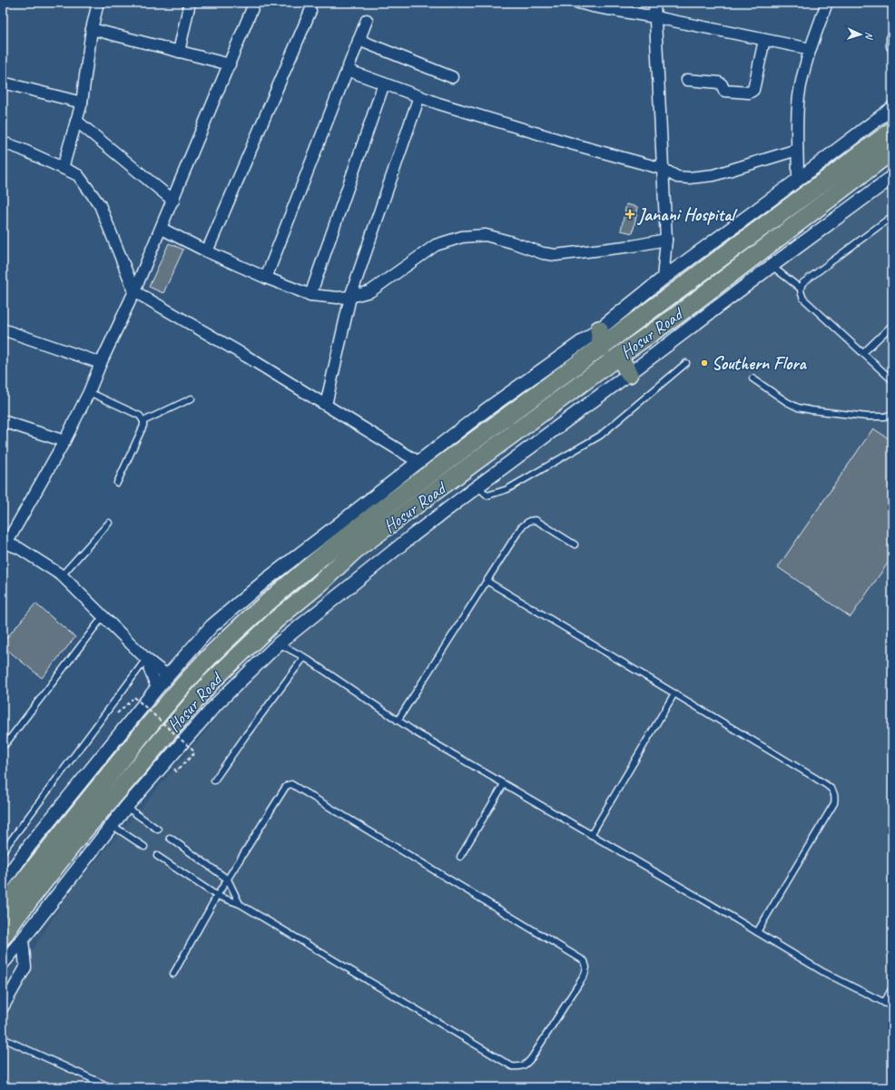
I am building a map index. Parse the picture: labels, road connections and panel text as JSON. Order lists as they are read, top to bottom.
{
  "streets": {
    "highway": ["Hosur Road"]
  },
  "places": {
    "health": ["Janani Hospital"],
    "other": ["Southern Flora"]
  },
  "north": "right"
}
